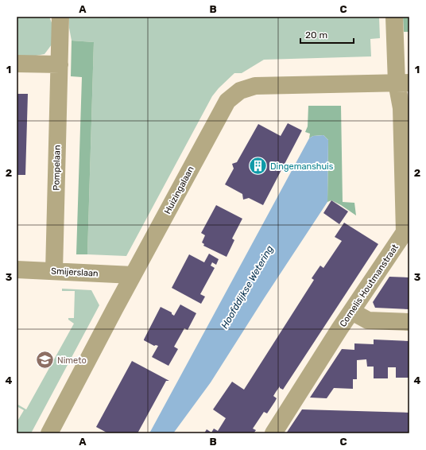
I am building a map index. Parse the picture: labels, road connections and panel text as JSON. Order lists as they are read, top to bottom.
{
  "streets": {
    "street": [
      "Pompelaan",
      "Huizingalaan",
      "Smijerslaan",
      "Cornelis Houtmanstraat"
    ]
  },
  "crossings": [
    ["Pompelaan", "Smijerslaan"],
    ["Huizingalaan", "Smijerslaan"],
    ["Huizingalaan", "Cornelis Houtmanstraat"]
  ],
  "water": ["Hoofddijkse Wetering"],
  "places": {
    "building": ["Dingemanshuis"],
    "school or university": ["Nimeto"]
  },
  "scale_bar": "20 m",
  "grid": {
    "columns": ["A", "B", "C"],
    "rows": [
      "1",
      "2",
      "3",
      "4"
    ]
  }
}
